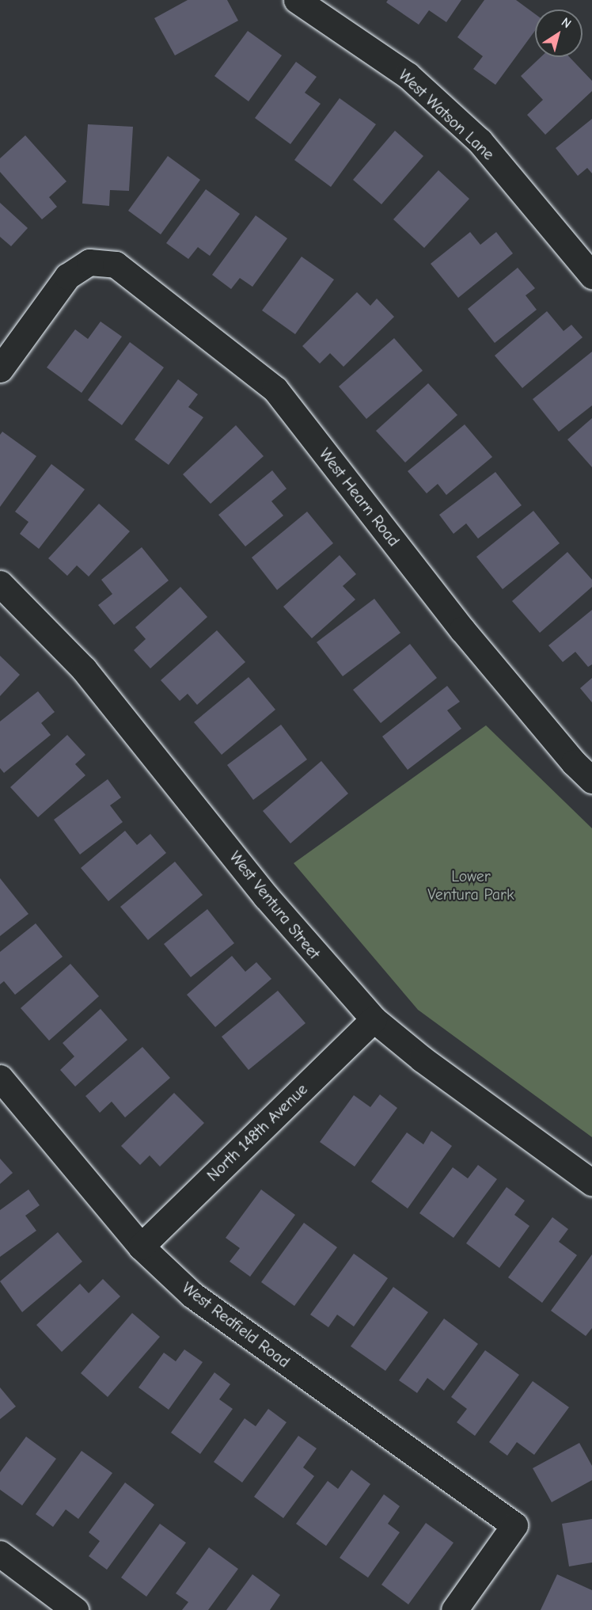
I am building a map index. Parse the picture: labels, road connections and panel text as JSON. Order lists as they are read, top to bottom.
{
  "streets": {
    "street": [
      "West Watson Lane",
      "West Hearn Road",
      "West Ventura Street",
      "North 148th Avenue",
      "West Redfield Road"
    ]
  },
  "crossings": [
    ["West Ventura Street", "North 148th Avenue"],
    ["North 148th Avenue", "West Redfield Road"]
  ],
  "parks": ["Lower Ventura Park"],
  "north": "top right"
}
